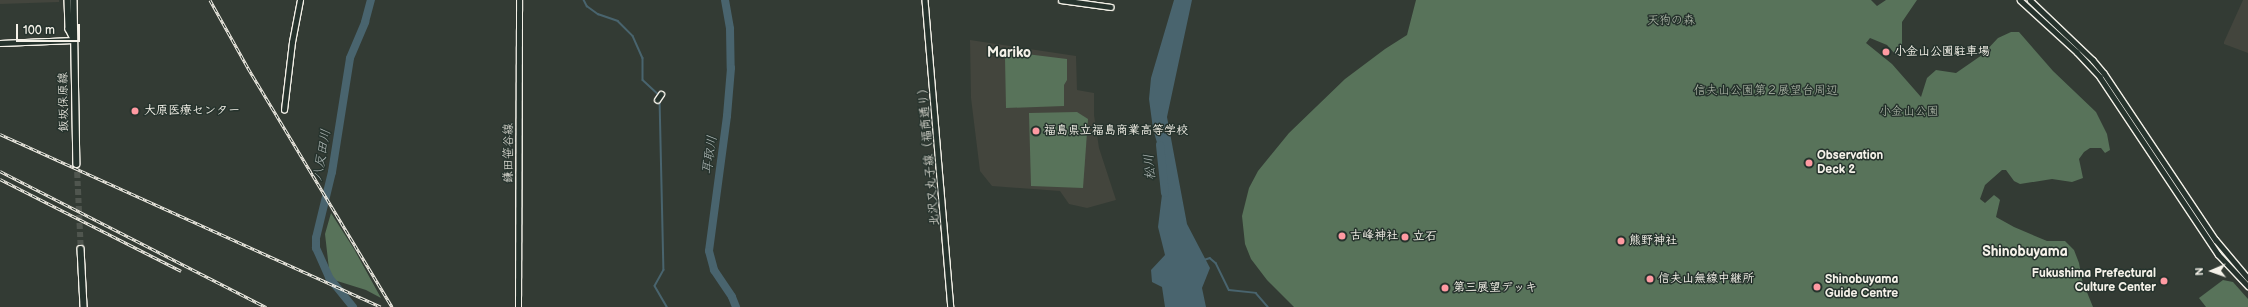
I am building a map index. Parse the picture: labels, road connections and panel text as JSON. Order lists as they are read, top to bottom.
{
  "streets": {
    "main road": ["飯坂保原線"],
    "street": ["鎌田笹谷線", "北沢又丸子線（福商通り）"]
  },
  "districts": ["Mariko", "Shinobuyama"],
  "water": ["八反田川", "耳取川", "松川"],
  "parks": ["天狗の森", "信夫山公園第２展望台周辺", "小金山公園"],
  "places": [
    "小金山公園駐車場",
    "大原医療センター",
    "福島県立福島商業高等学校",
    "Observation Deck 2",
    "古峰神社",
    "立石",
    "熊野神社",
    "信夫山無線中継所",
    "Fukushima Prefectural Culture Center",
    "Shinobuyama Guide Centre",
    "第三展望デッキ"
  ],
  "scale_bar": "100 m",
  "north": "left"
}
